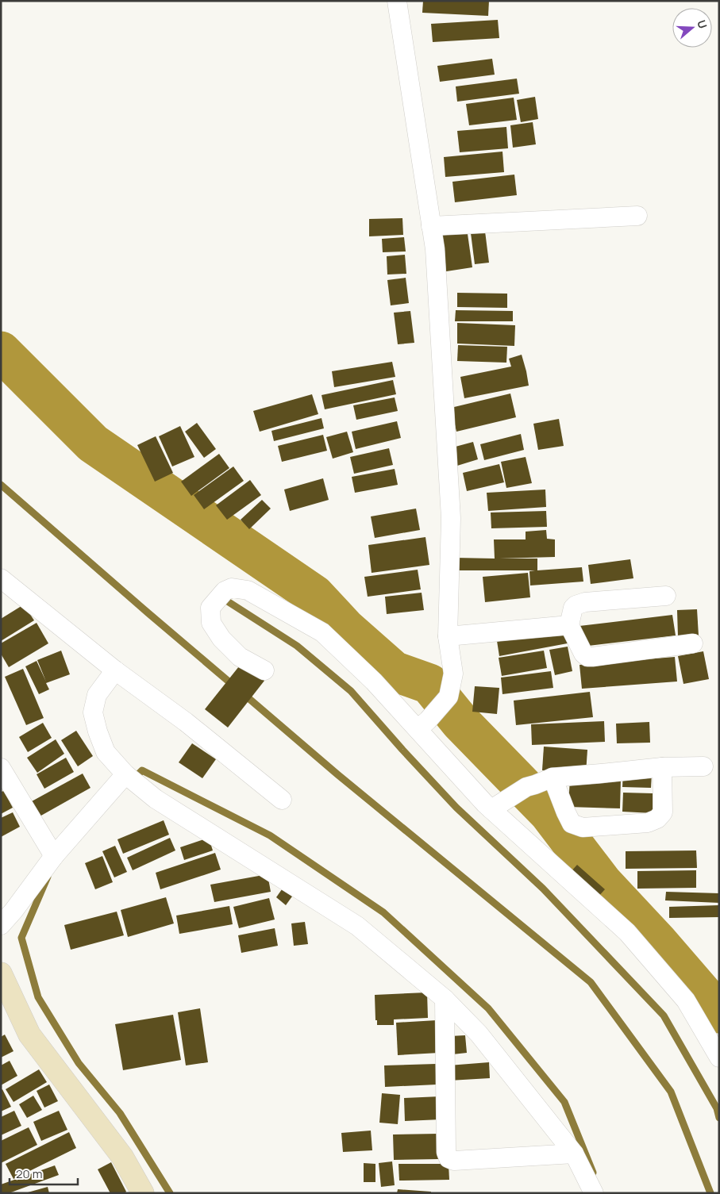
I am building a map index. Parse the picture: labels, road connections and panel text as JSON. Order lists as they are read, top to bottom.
{
  "scale_bar": "20 m",
  "north": "right"
}
